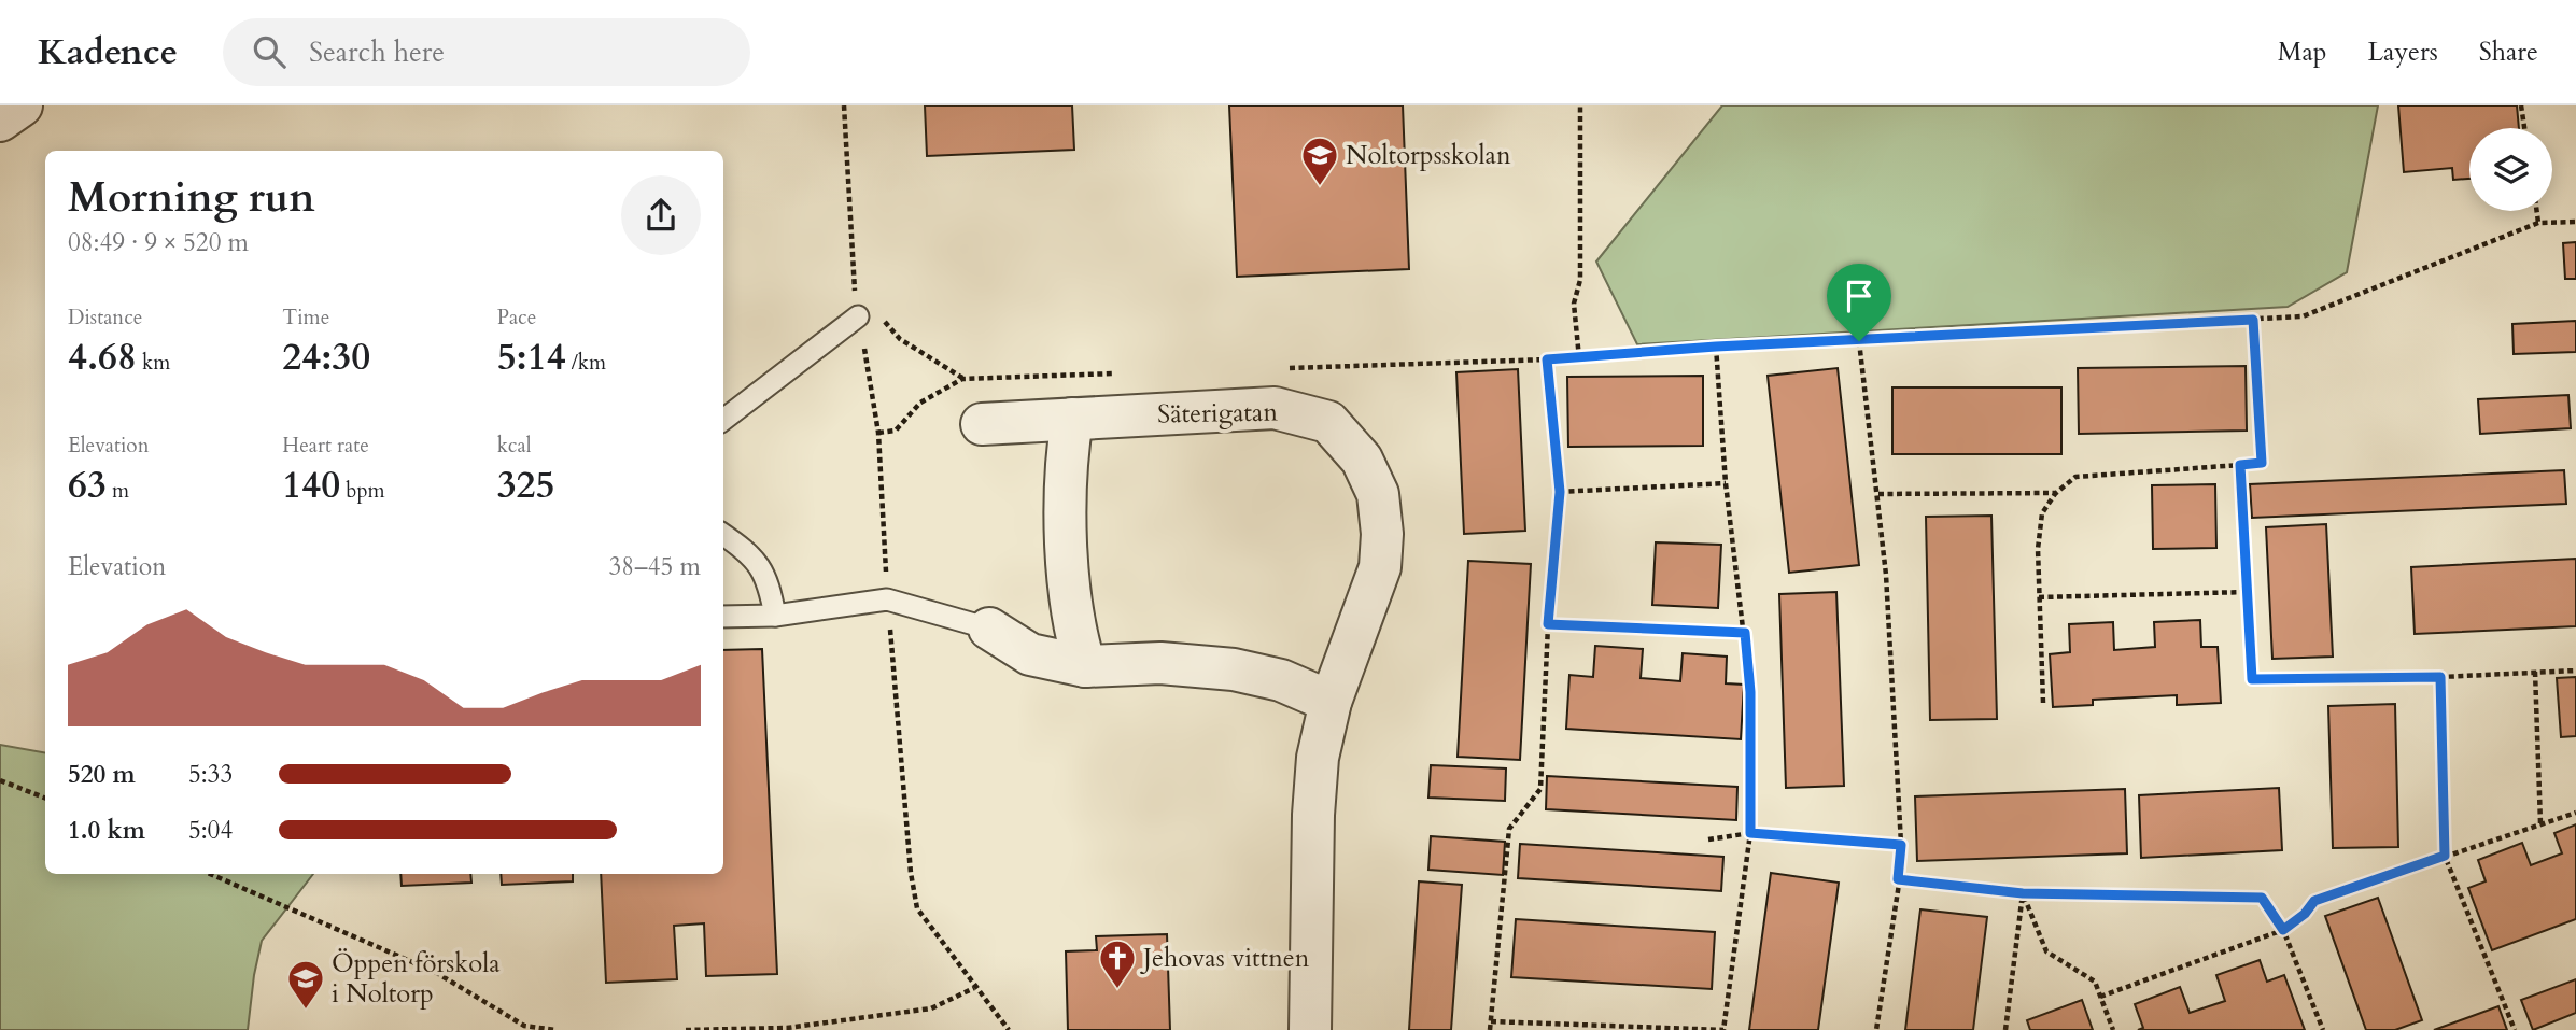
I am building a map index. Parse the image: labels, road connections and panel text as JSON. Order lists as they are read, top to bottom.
{
  "streets": {
    "street": ["Säterigatan"]
  },
  "places": {
    "school or university": ["Noltorpsskolan", "Öppen förskola i Noltorp"],
    "church": ["Jehovas vittnen"]
  },
  "page": {
    "header": "Kadence",
    "search": "Search here",
    "nav": ["Map", "Layers", "Share"],
    "heading": ["Morning run", "08:49 · 9 × 520 m"],
    "stats": [
      ["Distance", "4.68 km"],
      ["Time", "24:30"],
      ["Pace", "5:14 /km"],
      ["Elevation", "63 m"],
      ["Heart rate", "140 bpm"],
      ["kcal", "325"]
    ],
    "chart": ["Elevation", "38–45 m"],
    "list": [
      {
        "name": "520 m",
        "note": "5:33"
      },
      {
        "name": "1.0 km",
        "note": "5:04"
      }
    ]
  }
}
